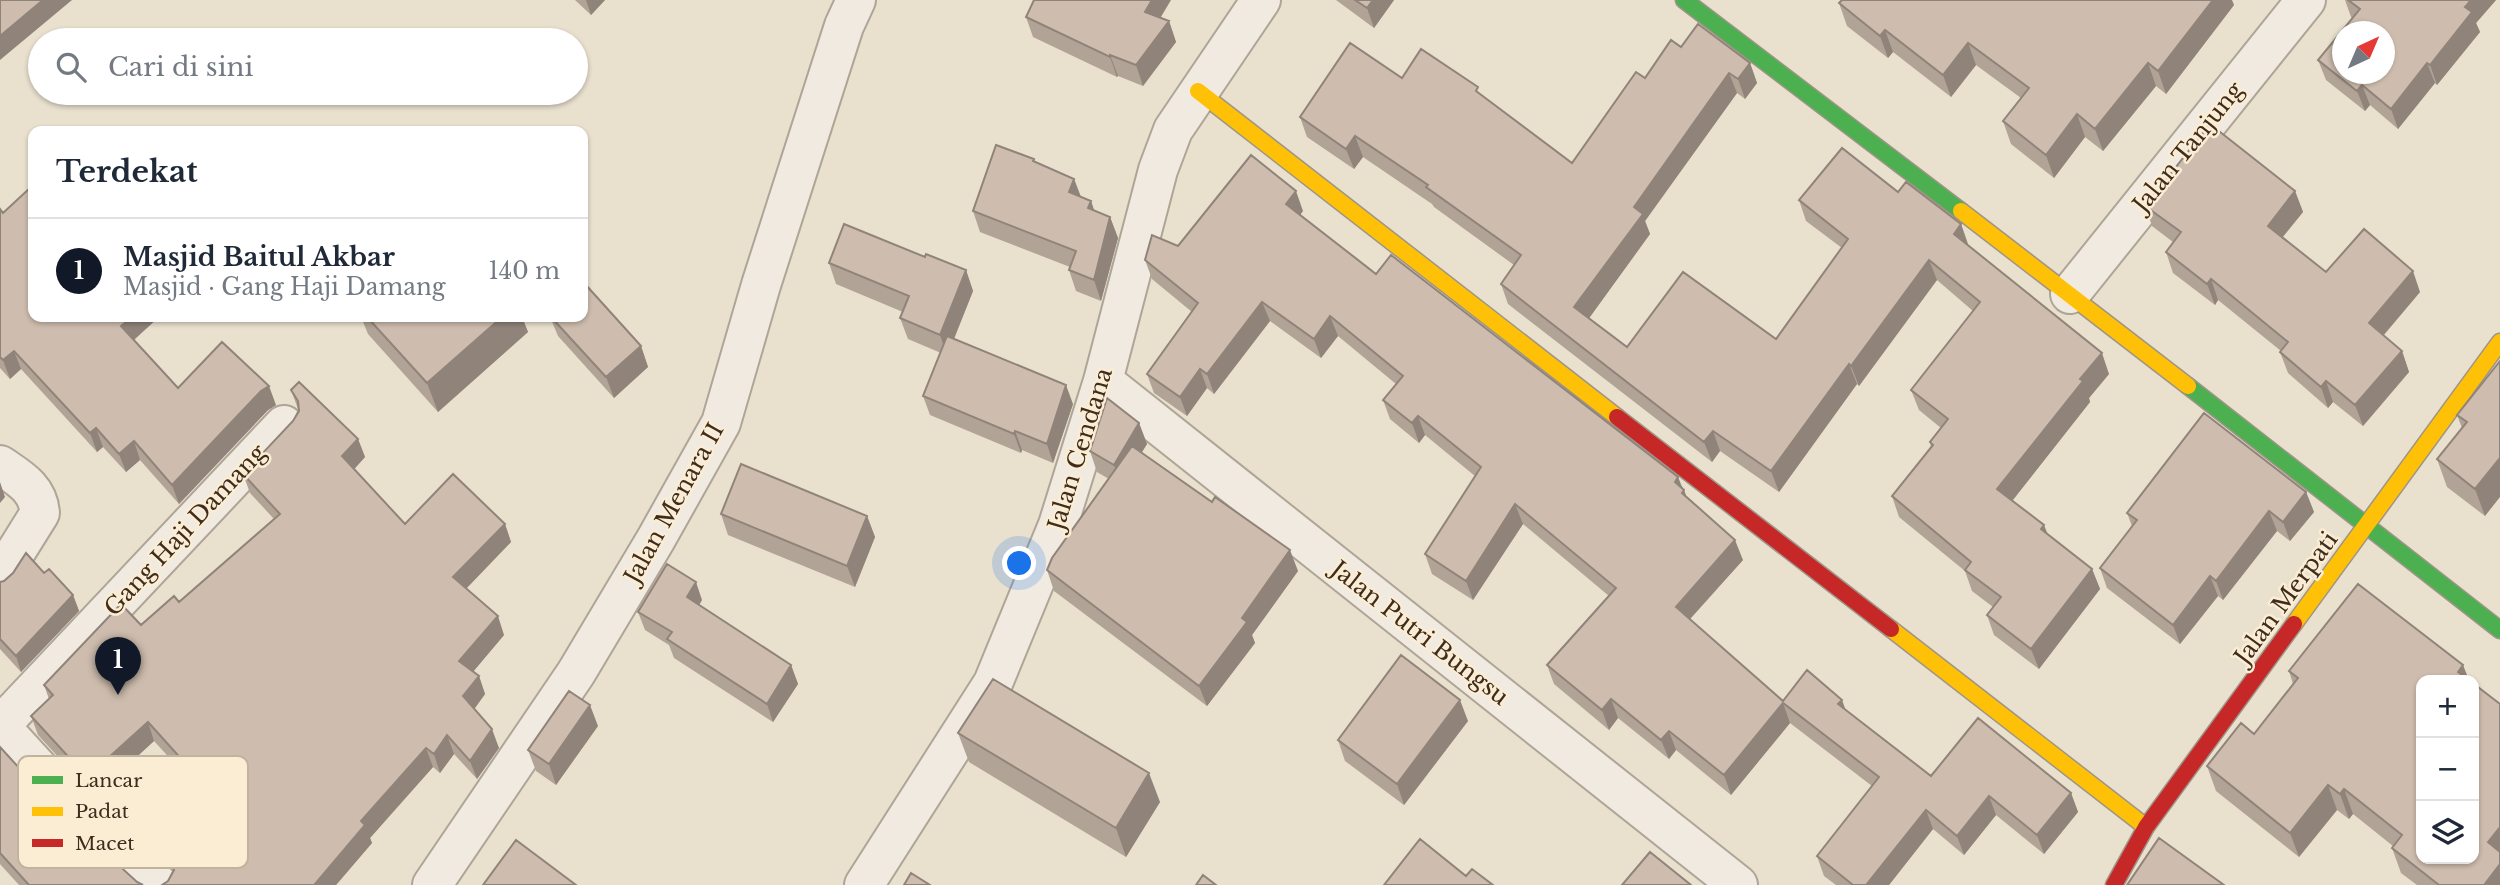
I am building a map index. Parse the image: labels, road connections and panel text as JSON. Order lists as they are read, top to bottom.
{
  "streets": {
    "street": [
      "Jalan Tanjung",
      "Jalan Cendana",
      "Jalan Menara II",
      "Gang Haji Damang",
      "Jalan Merpati",
      "Jalan Putri Bungsu"
    ]
  },
  "crossings": [
    ["Jalan Cendana", "Jalan Putri Bungsu"]
  ],
  "legend": ["Lancar", "Padat", "Macet"],
  "north": "top right",
  "page": {
    "search": "Cari di sini",
    "heading": "Terdekat",
    "list": [
      {
        "mark": "1",
        "name": "Masjid Baitul Akbar",
        "note": "Masjid · Gang Haji Damang",
        "value": "140 m"
      }
    ],
    "pins": "1",
    "map_buttons": ["+", "−"]
  }
}
